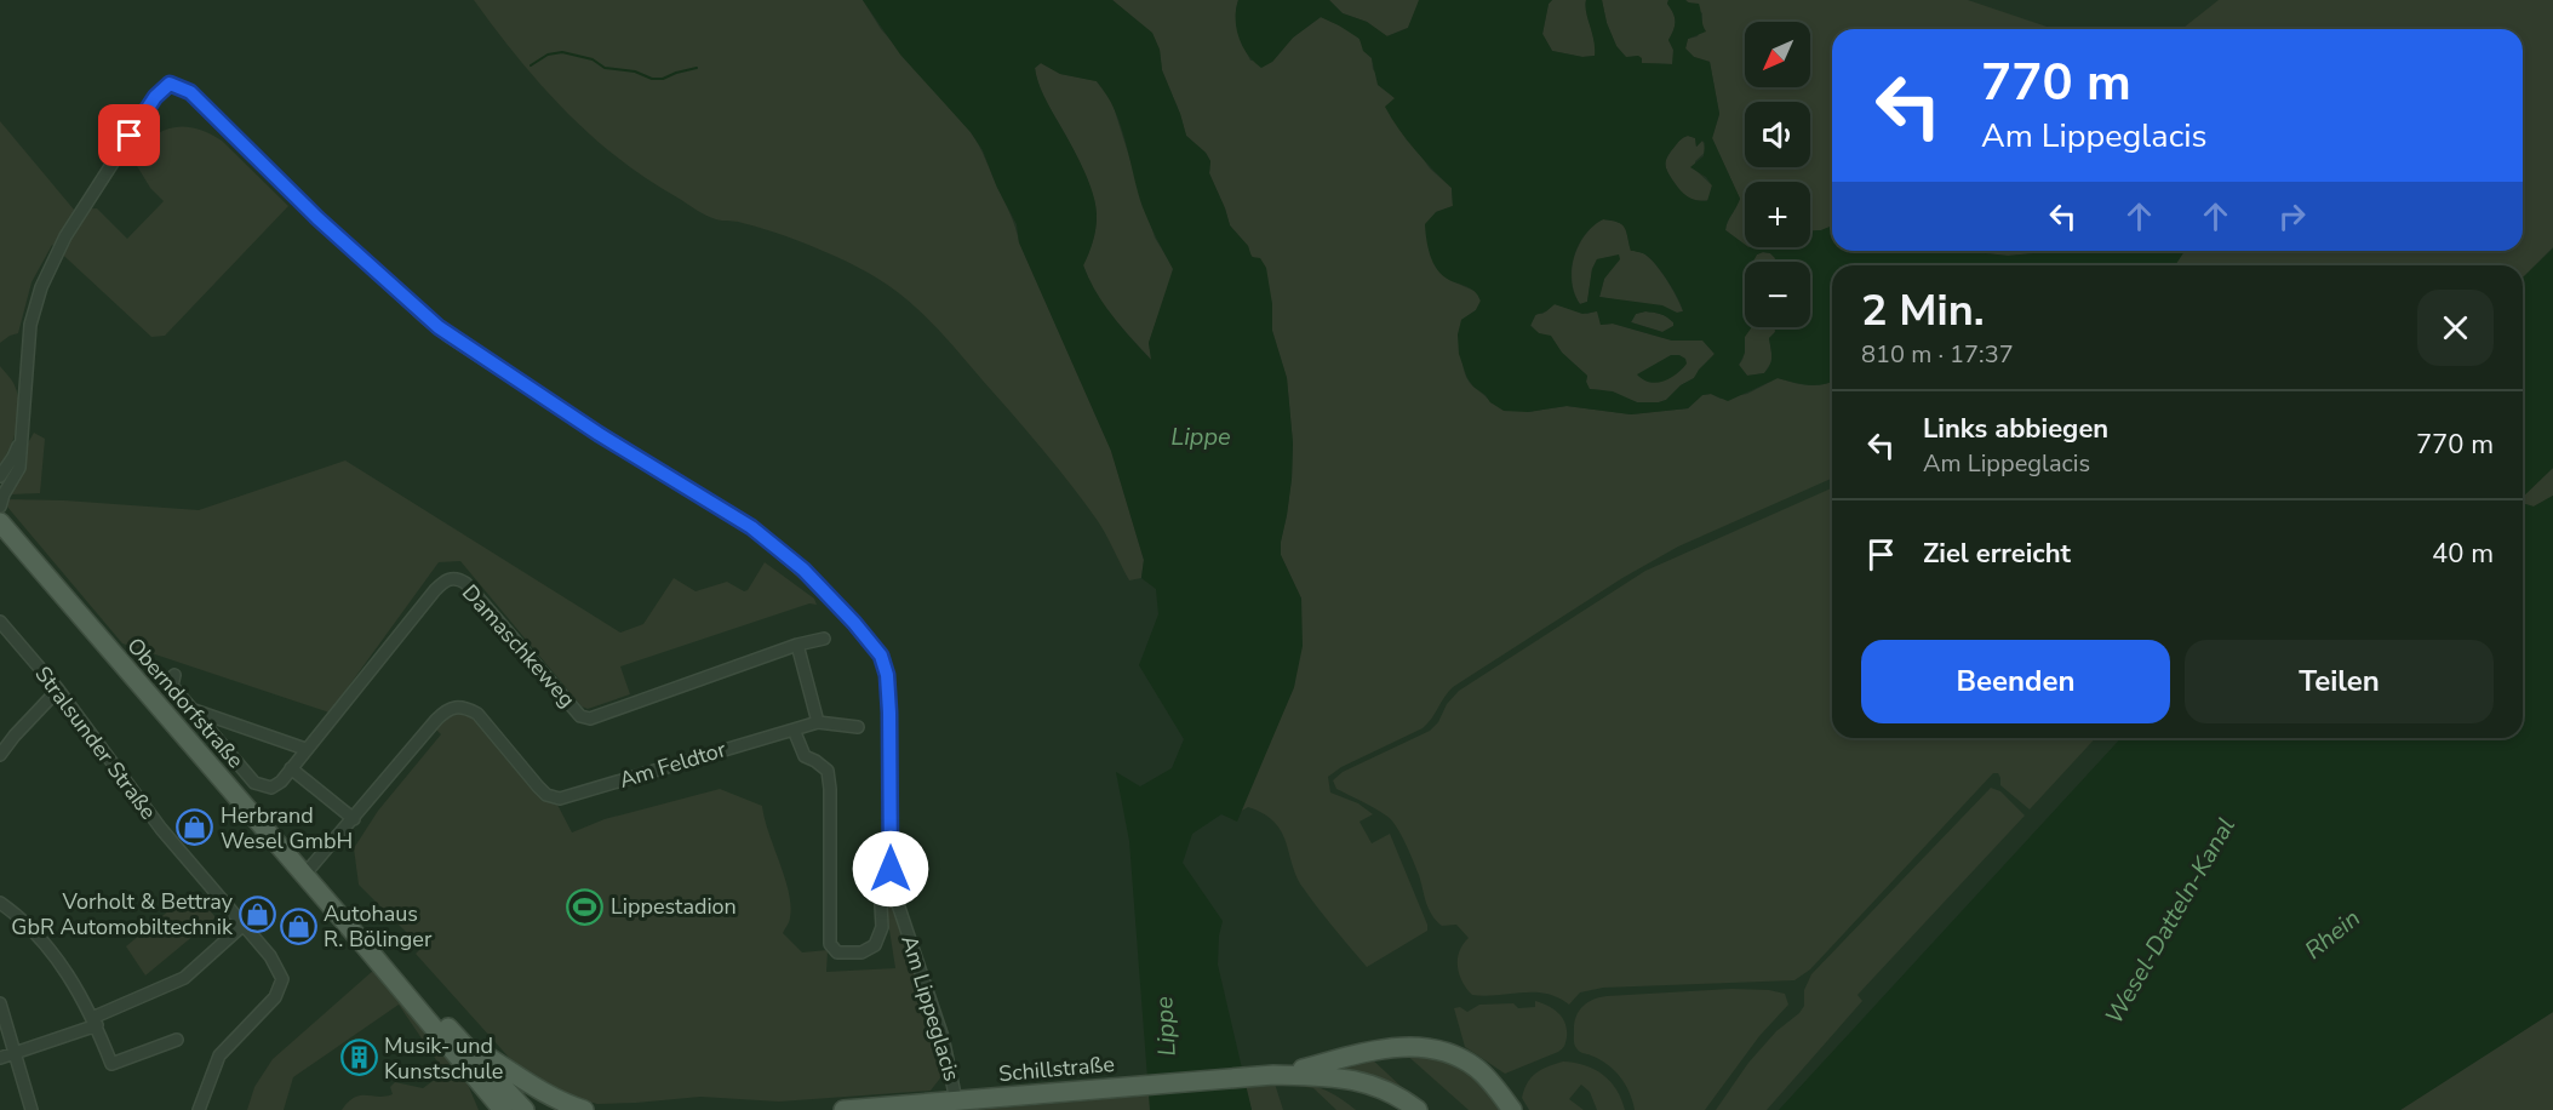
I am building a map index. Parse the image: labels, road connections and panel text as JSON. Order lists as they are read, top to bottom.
{
  "streets": {
    "main road": ["Oberndorfstraße", "Schillstraße"],
    "street": [
      "Damaschkeweg",
      "Stralsunder Straße",
      "Am Feldtor",
      "Am Lippeglacis"
    ]
  },
  "crossings": [
    ["Oberndorfstraße", "Am Feldtor"],
    ["Am Lippeglacis", "Schillstraße"]
  ],
  "water": ["Lippe", "Wesel-Datteln-Kanal", "Rhein"],
  "places": {
    "shop": ["Herbrand Wesel GmbH", "Vorholt & Bettray GbR Automobiltechnik", "Autohaus R. Bölinger"],
    "sports": ["Lippestadion"],
    "building": ["Musik- und Kunstschule"]
  },
  "north": "bottom left",
  "page": {
    "map_buttons": ["+", "−"],
    "turn": ["770 m", "Am Lippeglacis"],
    "heading": ["2 Min.", "810 m · 17:37"],
    "list": [
      {
        "name": "Links abbiegen",
        "note": "Am Lippeglacis",
        "value": "770 m"
      },
      {
        "name": "Ziel erreicht",
        "value": "40 m"
      }
    ],
    "buttons": ["Beenden", "Teilen"]
  }
}
